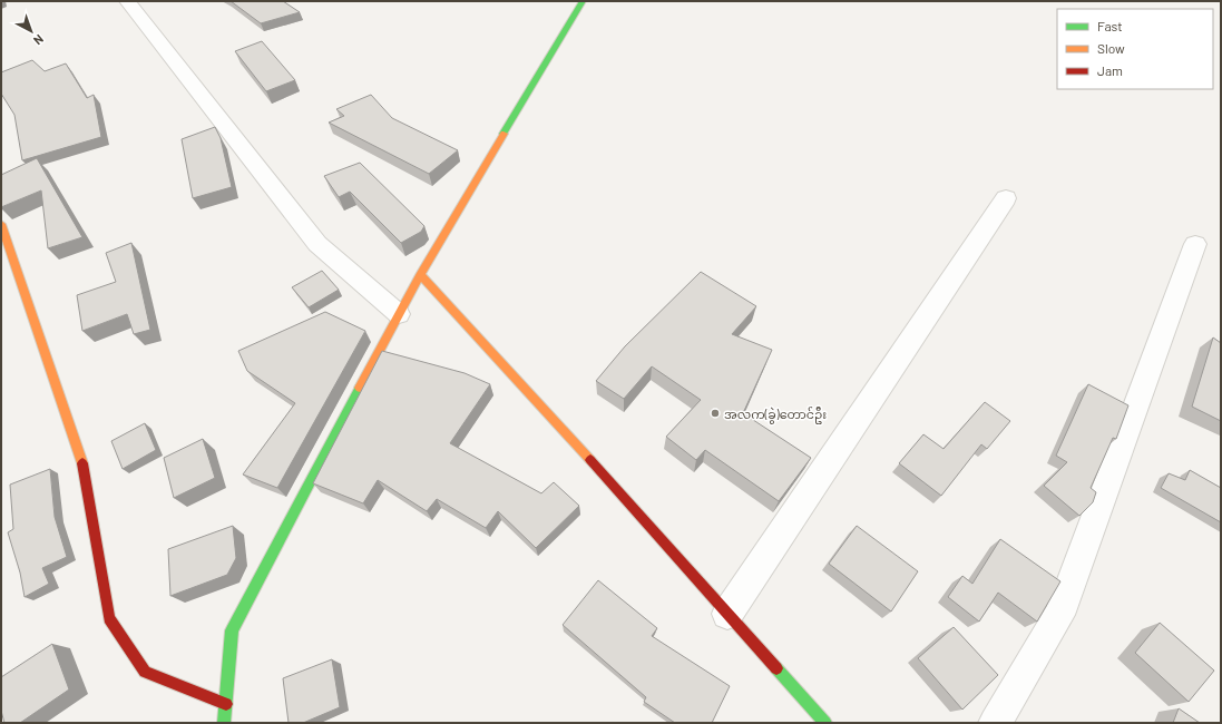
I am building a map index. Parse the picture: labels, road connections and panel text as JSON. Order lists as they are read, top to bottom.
{
  "places": ["အလက(ခွဲ)တောင်ဦး"],
  "legend": ["Fast", "Slow", "Jam"],
  "north": "bottom right"
}
